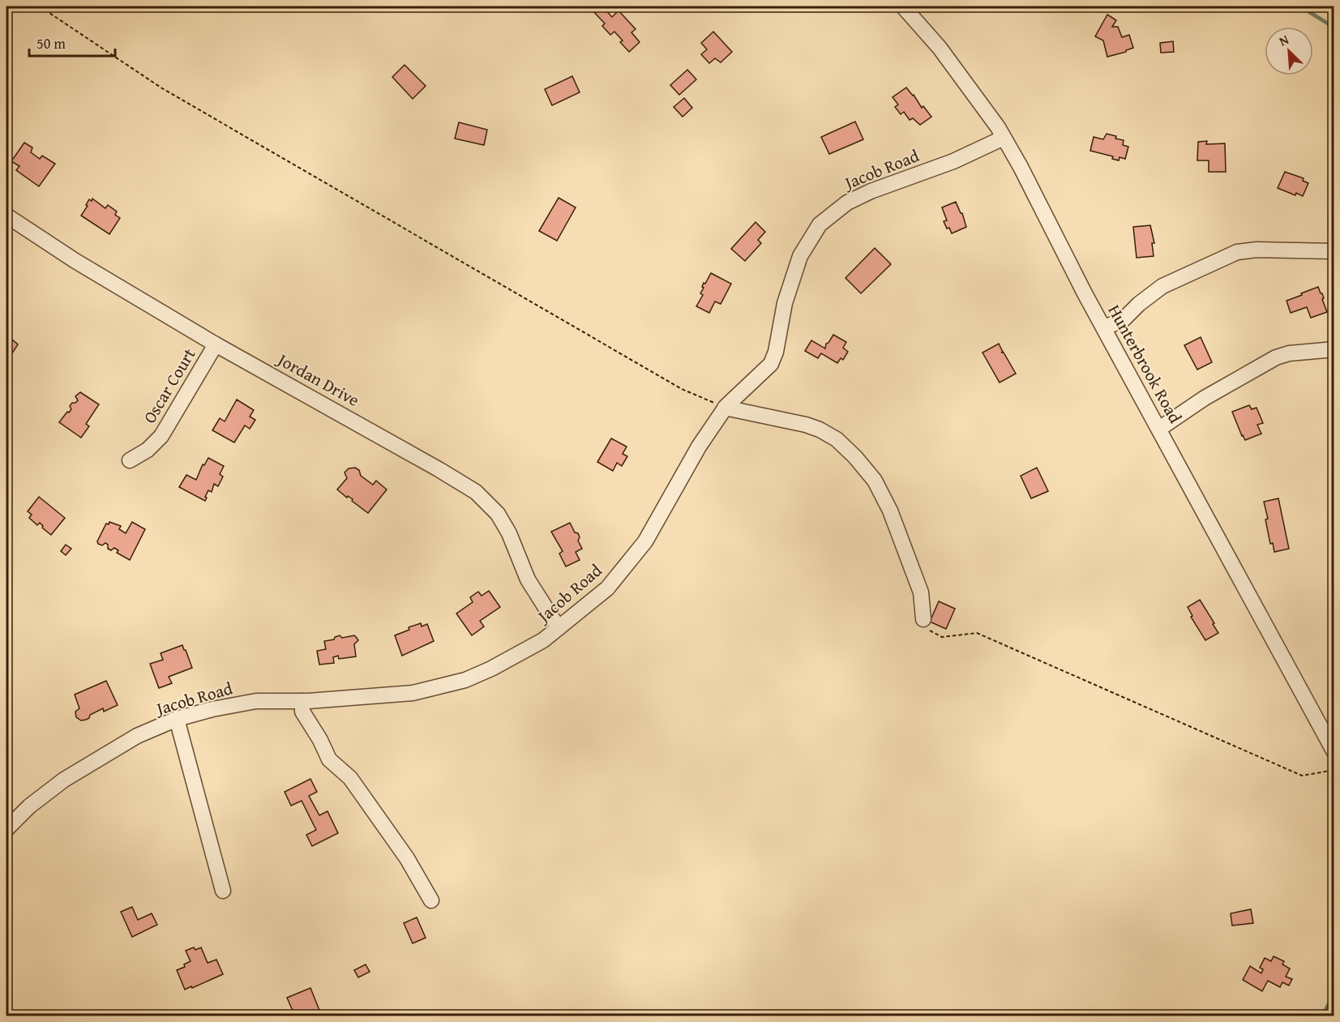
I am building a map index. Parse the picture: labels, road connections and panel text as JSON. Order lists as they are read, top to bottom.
{
  "streets": {
    "street": [
      "Jacob Road",
      "Hunterbrook Road",
      "Jordan Drive",
      "Oscar Court"
    ]
  },
  "crossings": [
    ["Jacob Road", "Hunterbrook Road"],
    ["Jacob Road", "Jordan Drive"],
    ["Jordan Drive", "Oscar Court"]
  ],
  "scale_bar": "50 m",
  "north": "top left"
}
